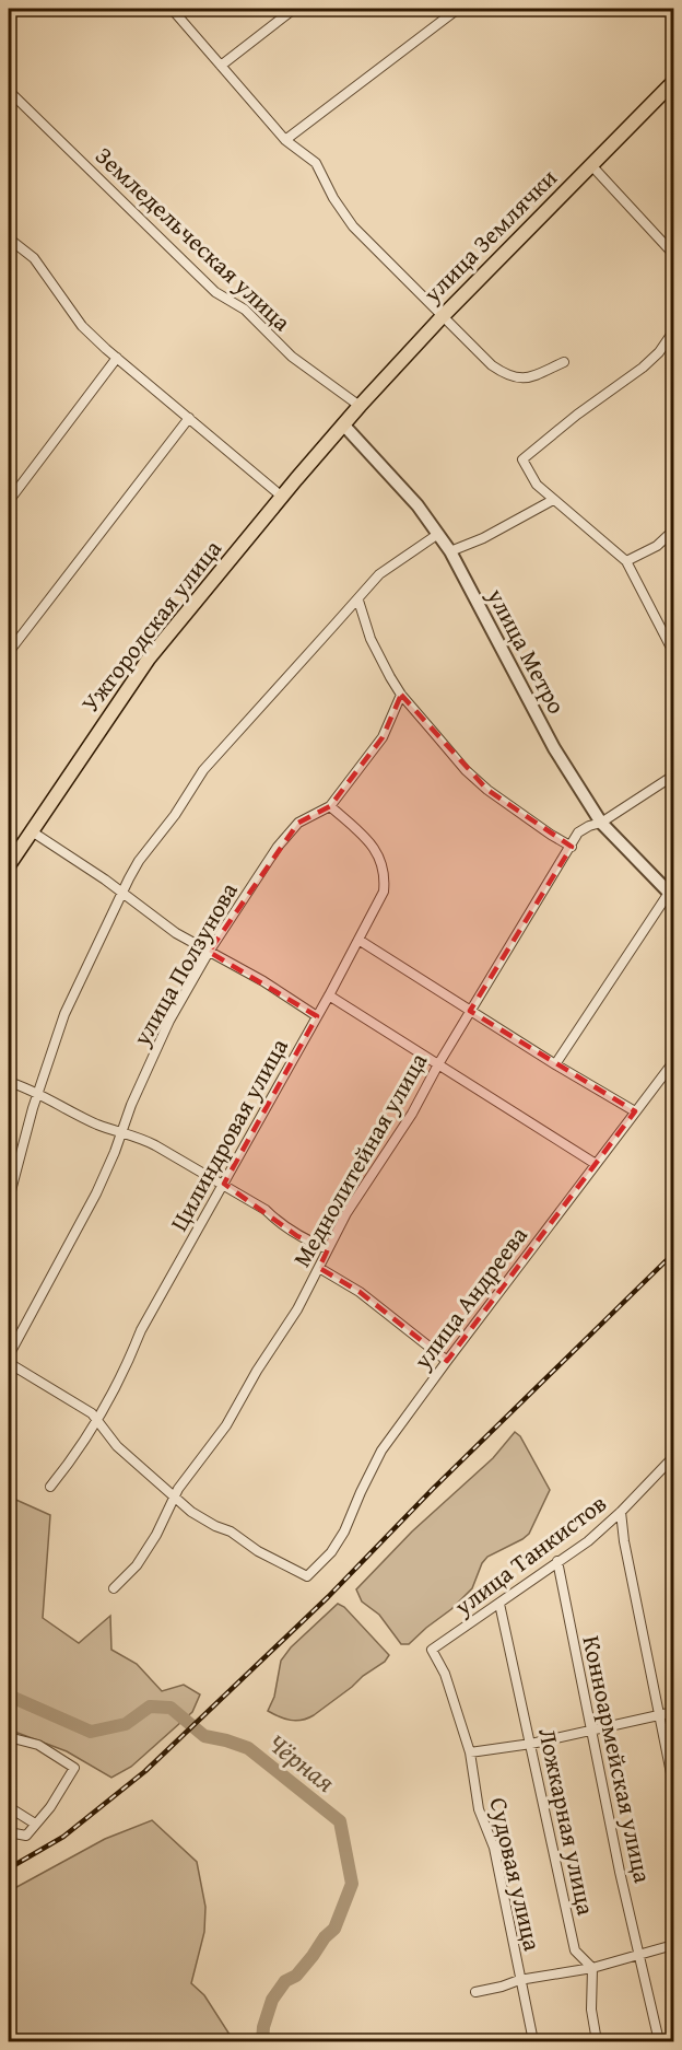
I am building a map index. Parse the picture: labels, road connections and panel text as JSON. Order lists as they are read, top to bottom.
{
  "streets": {
    "main road": ["улица Землячки", "Ужгородская улица"],
    "street": [
      "Земледельческая улица",
      "улица Метро",
      "улица Ползунова",
      "Цилиндровая улица",
      "Меднолитейная улица",
      "улица Андреева",
      "улица Танкистов",
      "Конноармейская улица",
      "Ложкарная улица",
      "Судовая улица"
    ]
  },
  "crossings": [
    ["улица Землячки", "Земледельческая улица"],
    ["улица Землячки", "Ужгородская улица"],
    ["улица Землячки", "улица Метро"],
    ["Ужгородская улица", "улица Метро"],
    ["улица Метро", "Меднолитейная улица"],
    ["улица Ползунова", "Цилиндровая улица"],
    ["Меднолитейная улица", "улица Андреева"],
    ["улица Танкистов", "Конноармейская улица"],
    ["улица Танкистов", "Ложкарная улица"],
    ["улица Танкистов", "Судовая улица"]
  ],
  "water": ["Чёрная"]
}
